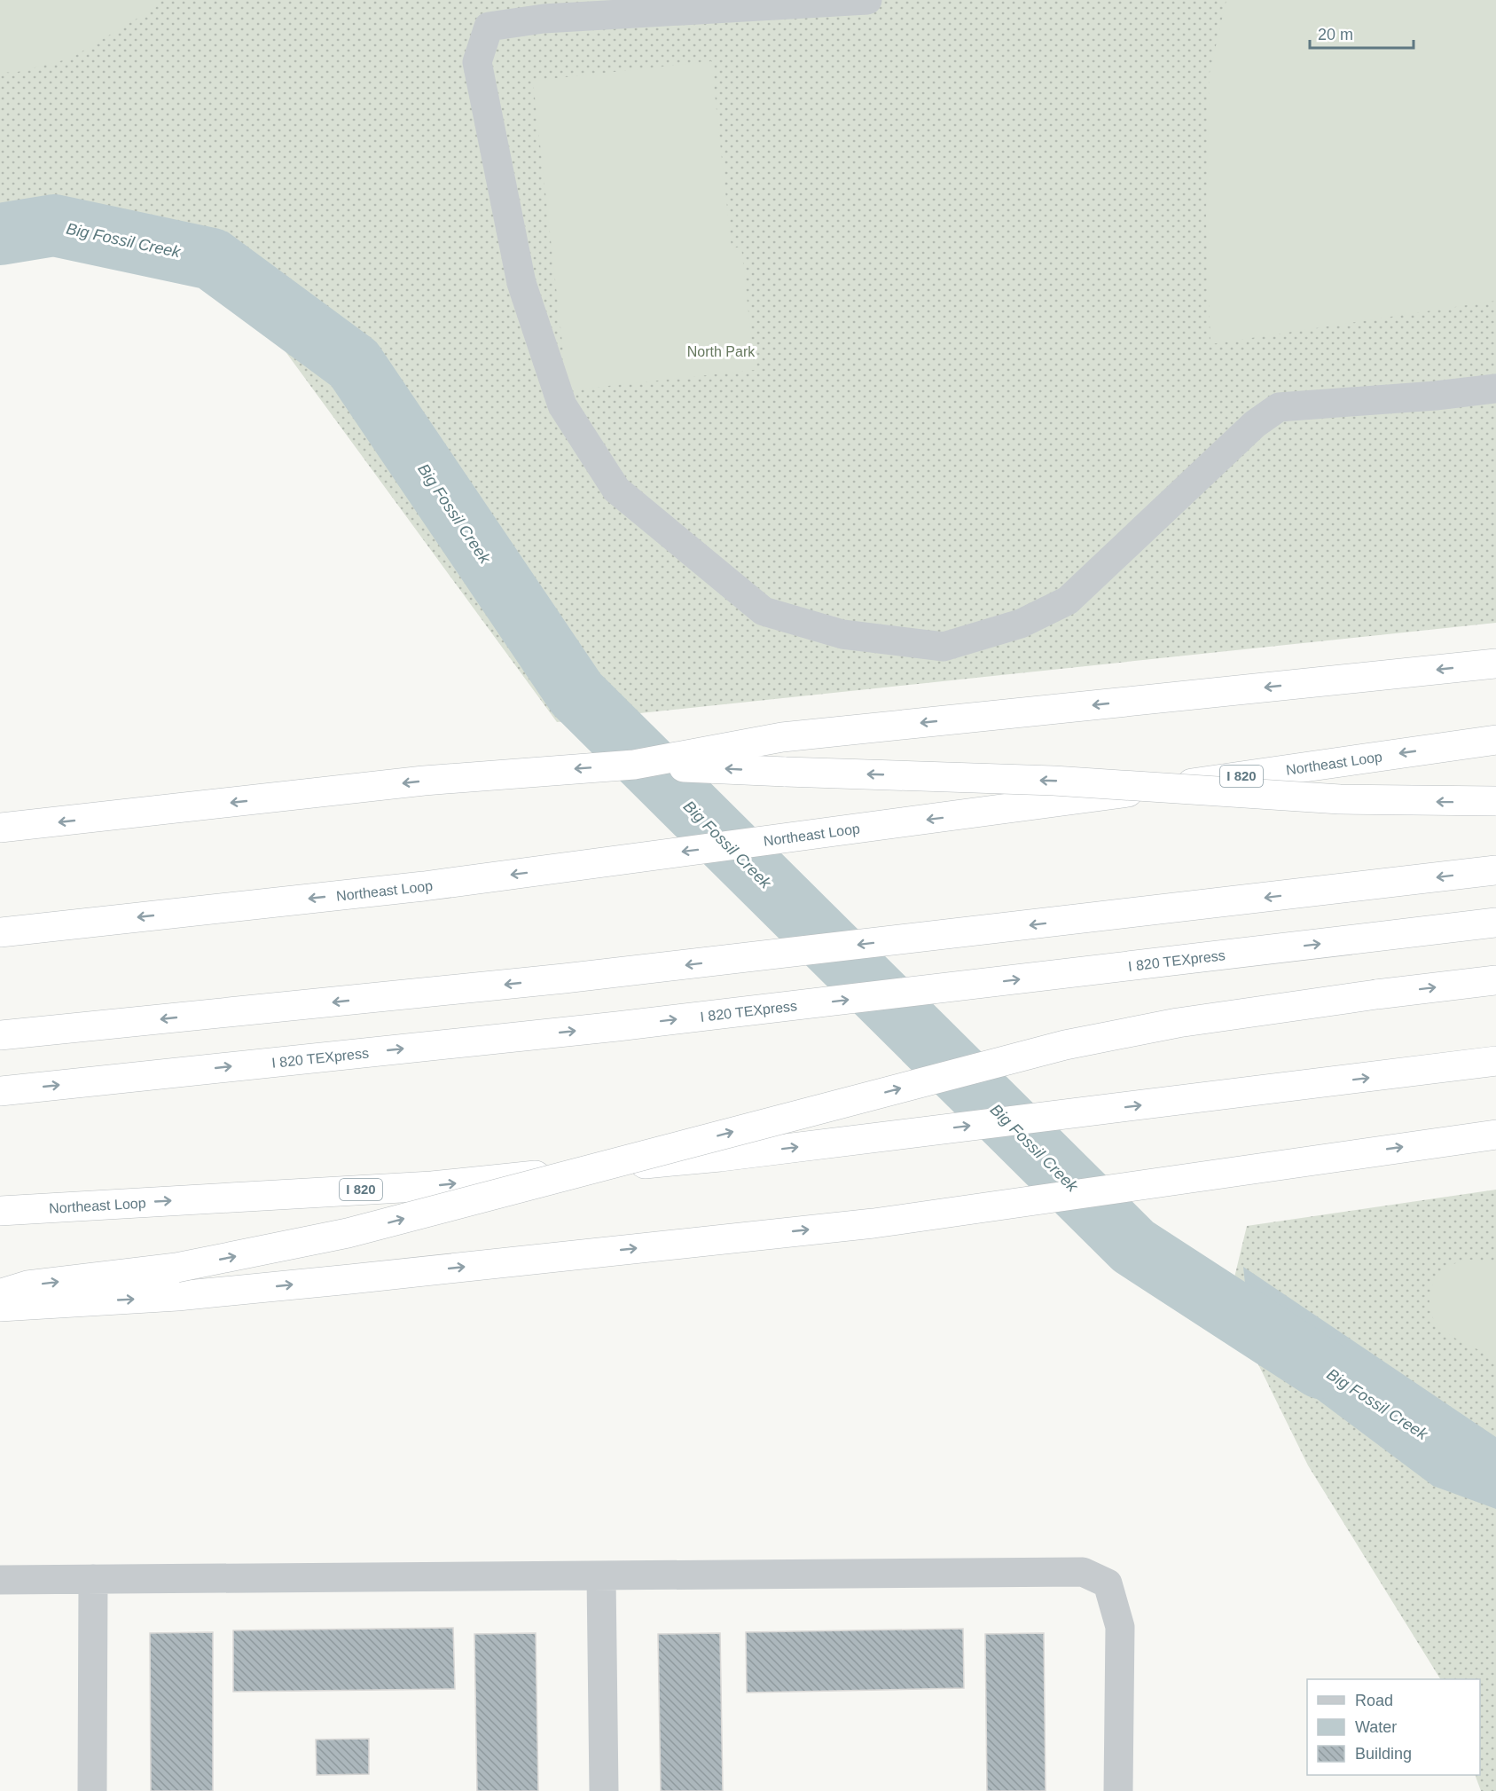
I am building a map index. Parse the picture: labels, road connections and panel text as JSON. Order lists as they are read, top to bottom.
{
  "streets": {
    "highway": ["Northeast Loop", "I 820", "I 820 TEXpress"]
  },
  "water": ["Big Fossil Creek"],
  "parks": ["North Park"],
  "legend": ["Road", "Water", "Building"],
  "scale_bar": "20 m"
}
